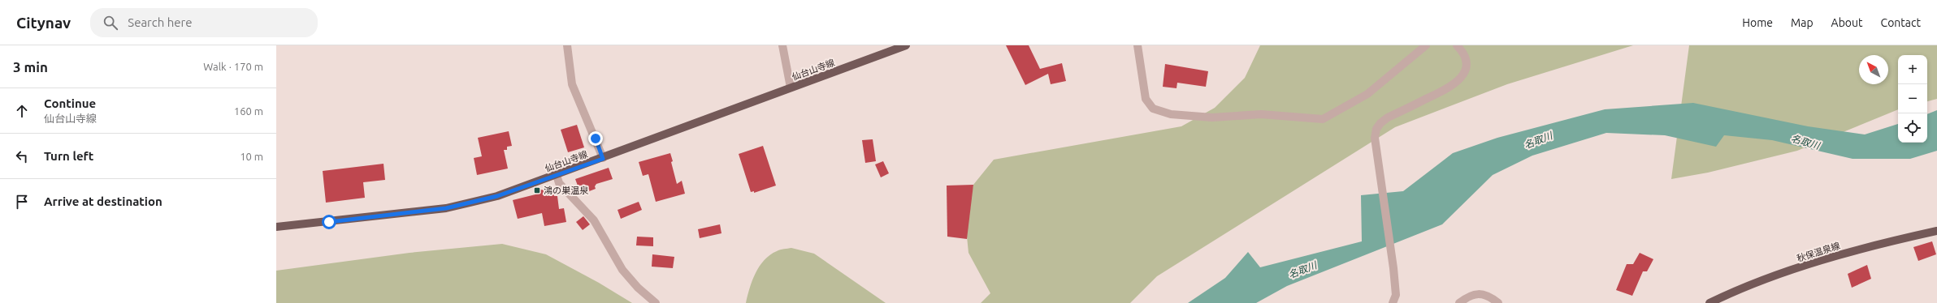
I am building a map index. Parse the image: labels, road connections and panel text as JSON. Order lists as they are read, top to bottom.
{
  "streets": {
    "main road": ["仙台山寺線", "秋保温泉線"]
  },
  "water": ["名取川"],
  "places": {
    "transit": ["鴻の巣温泉"]
  },
  "north": "top left",
  "page": {
    "header": "Citynav",
    "search": "Search here",
    "nav": [
      "Home",
      "Map",
      "About",
      "Contact"
    ],
    "heading": ["3 min", "Walk · 170 m"],
    "map_buttons": ["+", "−"],
    "list": [
      ["Continue", "仙台山寺線", "160 m"],
      ["Turn left", "10 m"],
      "Arrive at destination"
    ]
  }
}
